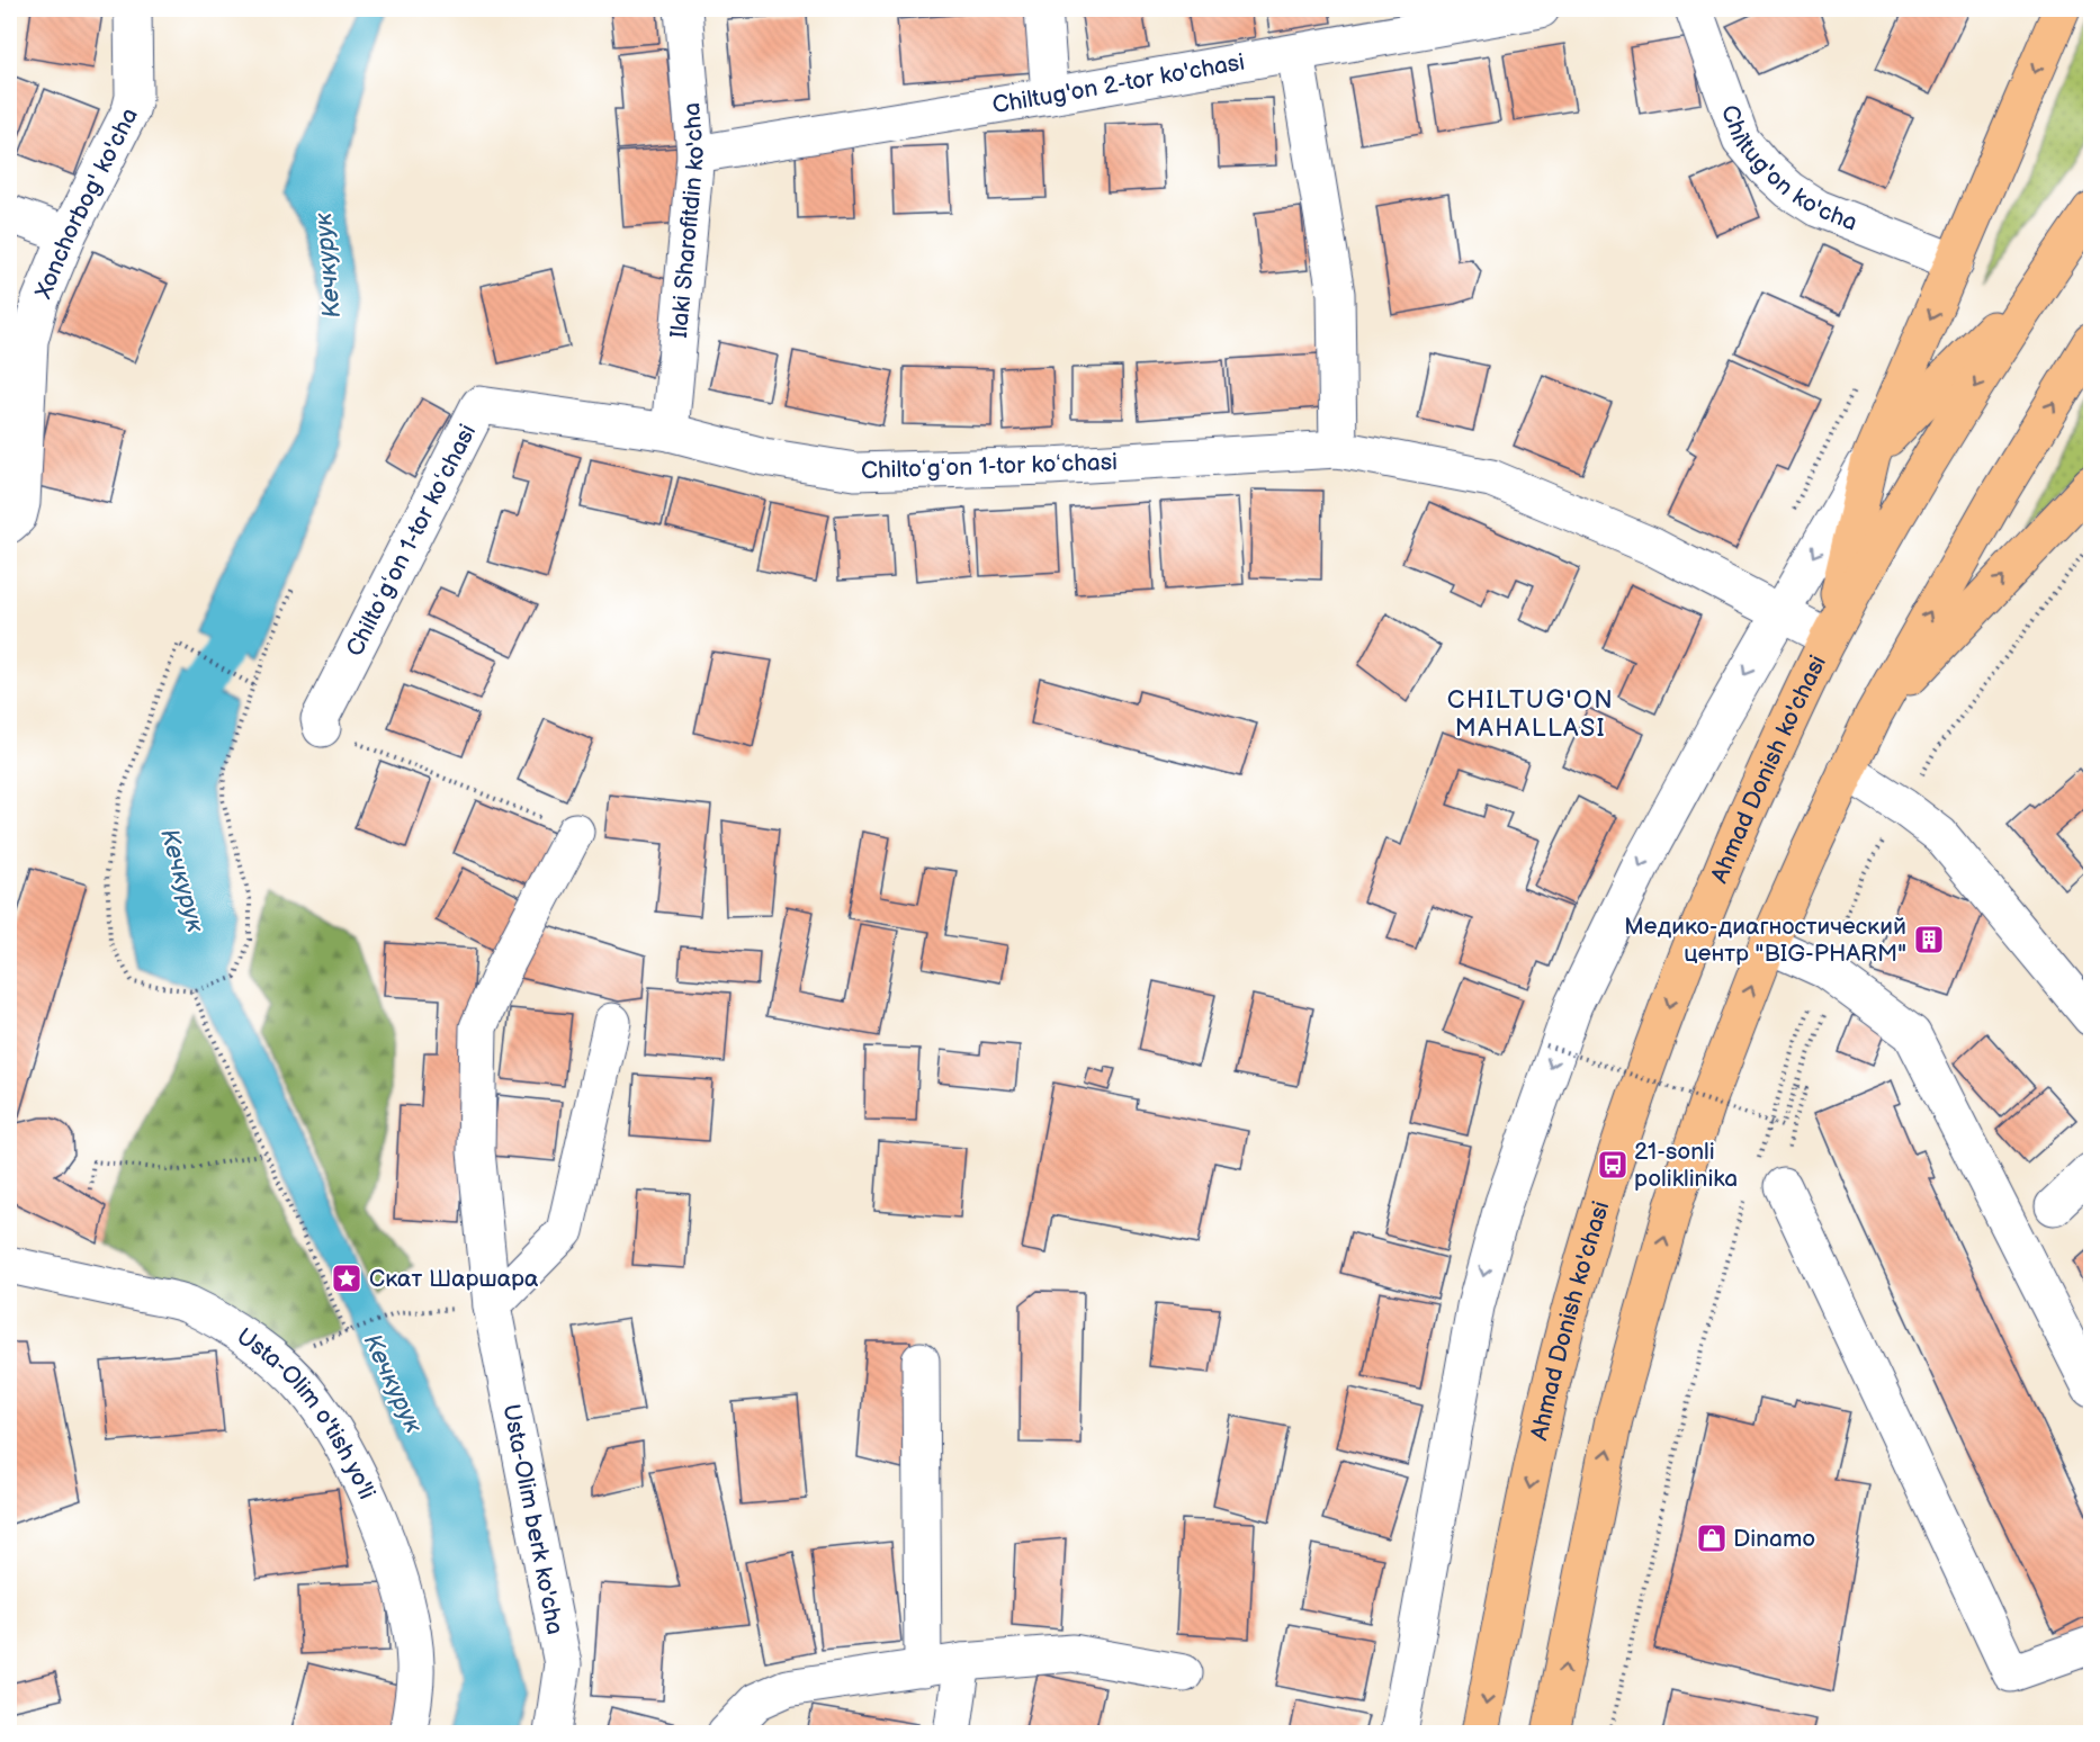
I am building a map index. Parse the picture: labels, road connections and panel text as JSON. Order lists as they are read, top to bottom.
{
  "streets": {
    "main road": ["Ahmad Donish ko'chasi"],
    "street": [
      "Chiltug'on 2-tor ko'chasi",
      "Chiltug'on ko'cha",
      "Xonchorbog' ko'cha",
      "Ilaki Sharofitdin ko'cha",
      "Chiltoʻgʻon 1-tor koʻchasi",
      "Usta-Olim o'tish yo'li",
      "Usta-Olim berk ko'cha"
    ]
  },
  "crossings": [
    ["Chiltug'on 2-tor ko'chasi", "Ilaki Sharofitdin ko'cha"],
    ["Ilaki Sharofitdin ko'cha", "Chiltoʻgʻon 1-tor koʻchasi"],
    ["Chiltoʻgʻon 1-tor koʻchasi", "Ahmad Donish ko'chasi"]
  ],
  "districts": ["CHILTUG'ON MAHALLASI"],
  "water": ["Кечкурук"],
  "places": {
    "building": ["Медико-диагностический центр \"BIG-PHARM\""],
    "bus stop": ["21-sonli poliklinika"],
    "place": ["Скат Шаршара"],
    "shop": ["Dinamo"]
  }
}
